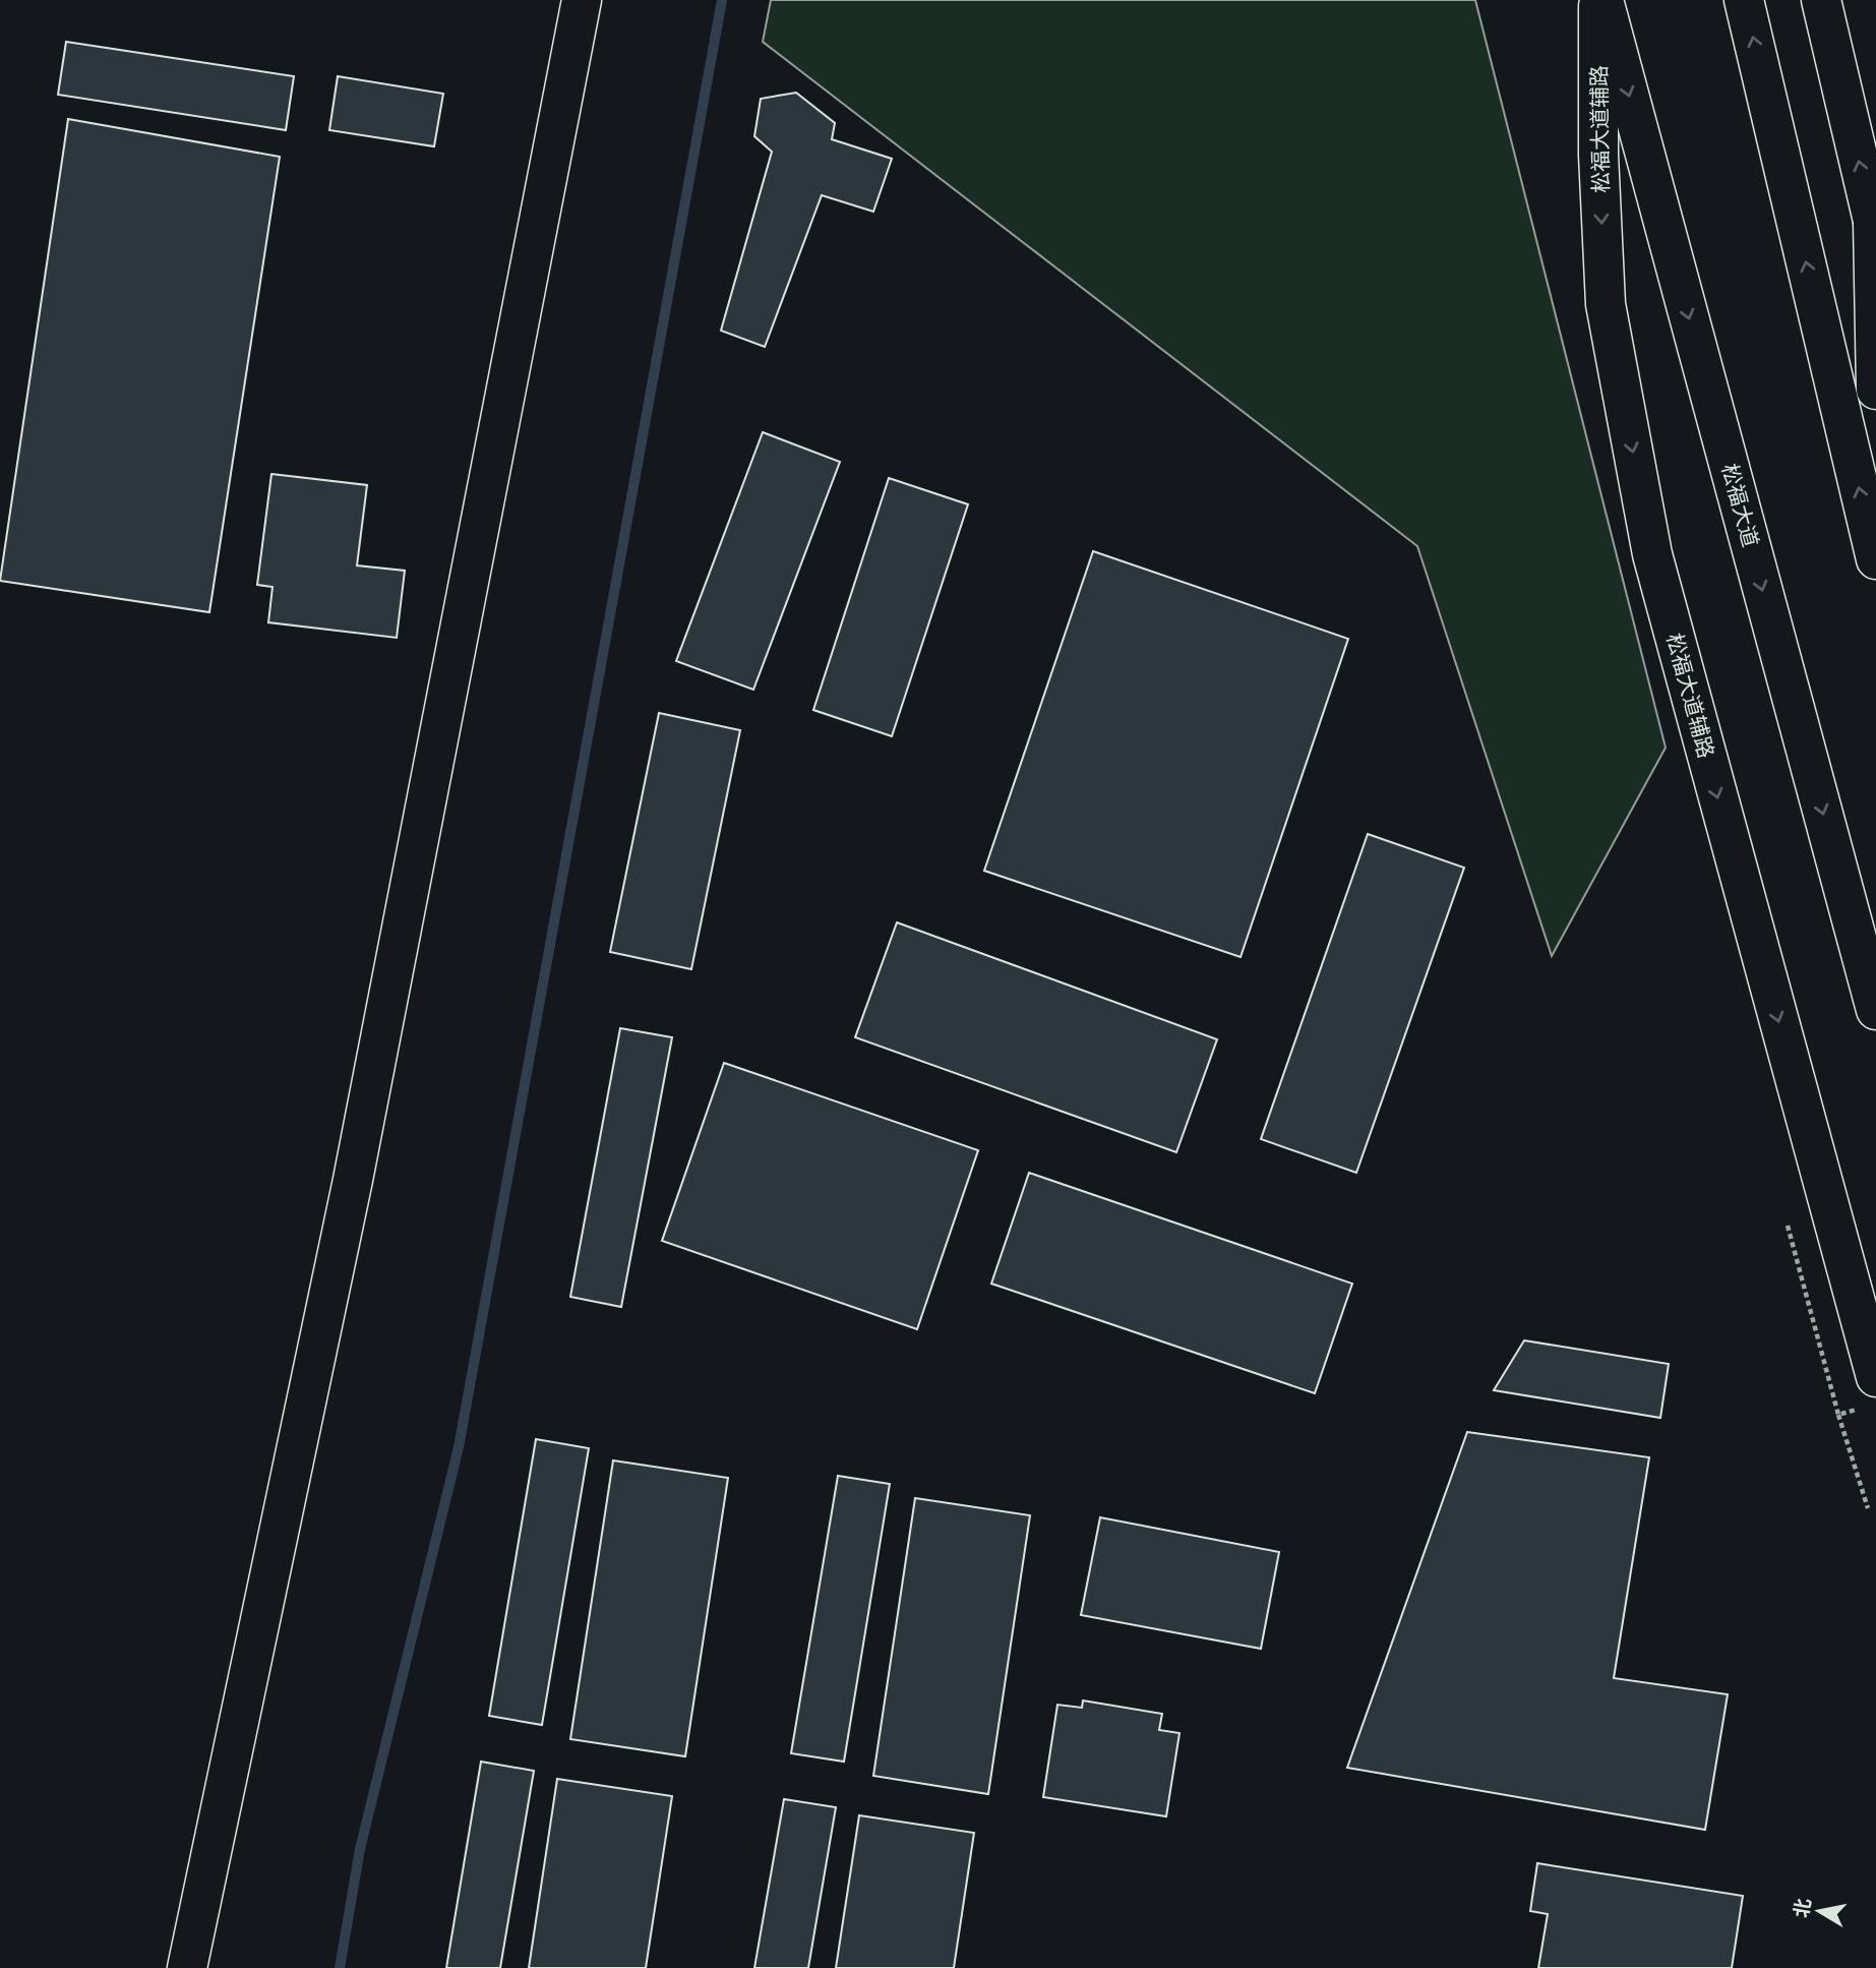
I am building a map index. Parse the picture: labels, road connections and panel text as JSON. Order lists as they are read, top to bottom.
{
  "streets": {
    "main road": ["松福大道辅路", "松福大道"]
  },
  "crossings": [
    ["松福大道辅路", "松福大道"]
  ],
  "north": "left"
}
